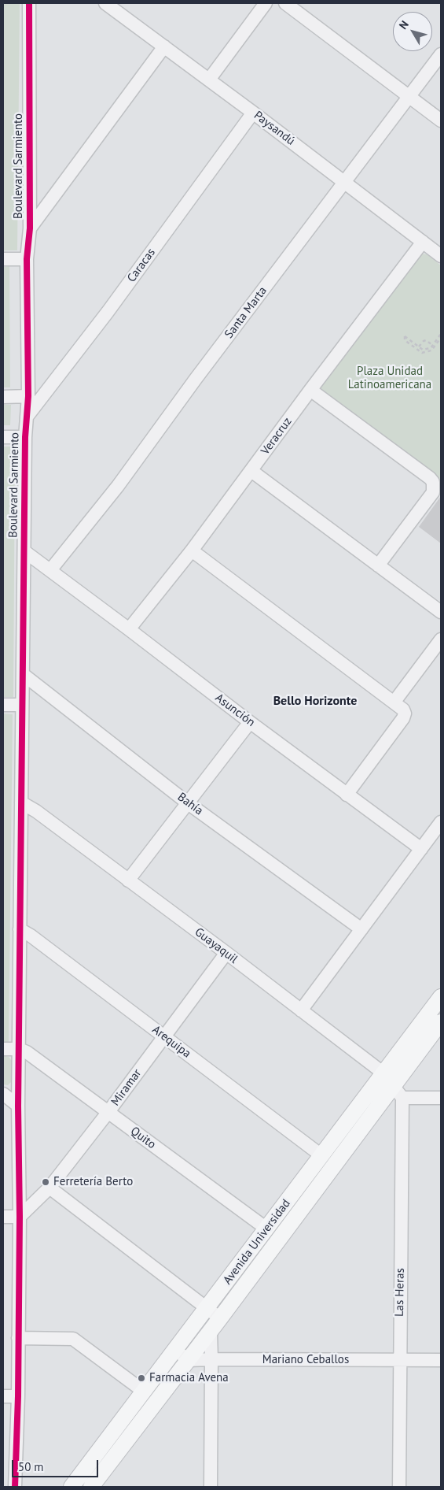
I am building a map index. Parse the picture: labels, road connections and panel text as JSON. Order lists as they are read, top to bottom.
{
  "streets": {
    "main road": ["Avenida Universidad"],
    "street": [
      "Paysandú",
      "Boulevard Sarmiento",
      "Caracas",
      "Santa Marta",
      "Veracruz",
      "Asunción",
      "Bahía",
      "Guayaquil",
      "Arequipa",
      "Miramar",
      "Quito",
      "Las Heras",
      "Mariano Ceballos"
    ]
  },
  "crossings": [
    ["Paysandú", "Caracas"],
    ["Paysandú", "Santa Marta"],
    ["Paysandú", "Veracruz"],
    ["Boulevard Sarmiento", "Caracas"],
    ["Boulevard Sarmiento", "Asunción"],
    ["Boulevard Sarmiento", "Bahía"],
    ["Boulevard Sarmiento", "Guayaquil"],
    ["Boulevard Sarmiento", "Arequipa"],
    ["Boulevard Sarmiento", "Miramar"],
    ["Boulevard Sarmiento", "Quito"],
    ["Santa Marta", "Asunción"],
    ["Veracruz", "Asunción"],
    ["Guayaquil", "Miramar"],
    ["Guayaquil", "Avenida Universidad"],
    ["Guayaquil", "Las Heras"],
    ["Arequipa", "Miramar"],
    ["Arequipa", "Avenida Universidad"],
    ["Miramar", "Quito"],
    ["Quito", "Avenida Universidad"],
    ["Avenida Universidad", "Las Heras"],
    ["Avenida Universidad", "Mariano Ceballos"],
    ["Las Heras", "Mariano Ceballos"]
  ],
  "districts": ["Bello Horizonte"],
  "parks": ["Plaza Unidad Latinoamericana"],
  "places": ["Ferretería Berto", "Farmacia Avena"],
  "scale_bar": "50 m",
  "north": "top left"
}
